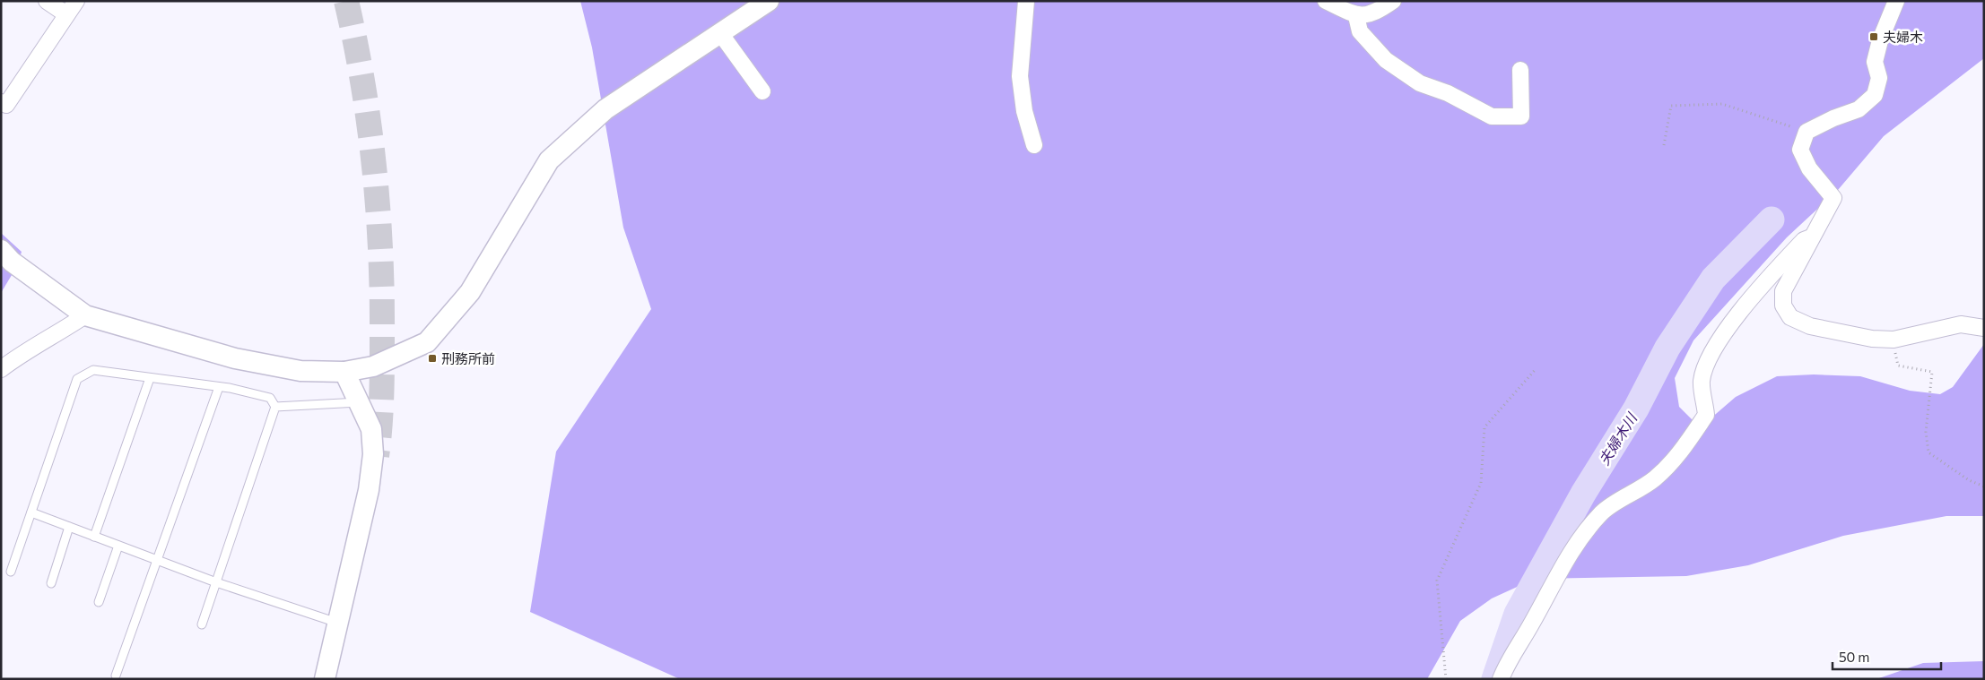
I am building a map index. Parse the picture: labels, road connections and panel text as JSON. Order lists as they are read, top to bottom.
{
  "water": ["夫婦木川"],
  "places": {
    "transit": ["夫婦木", "刑務所前"]
  },
  "scale_bar": "50 m"
}
